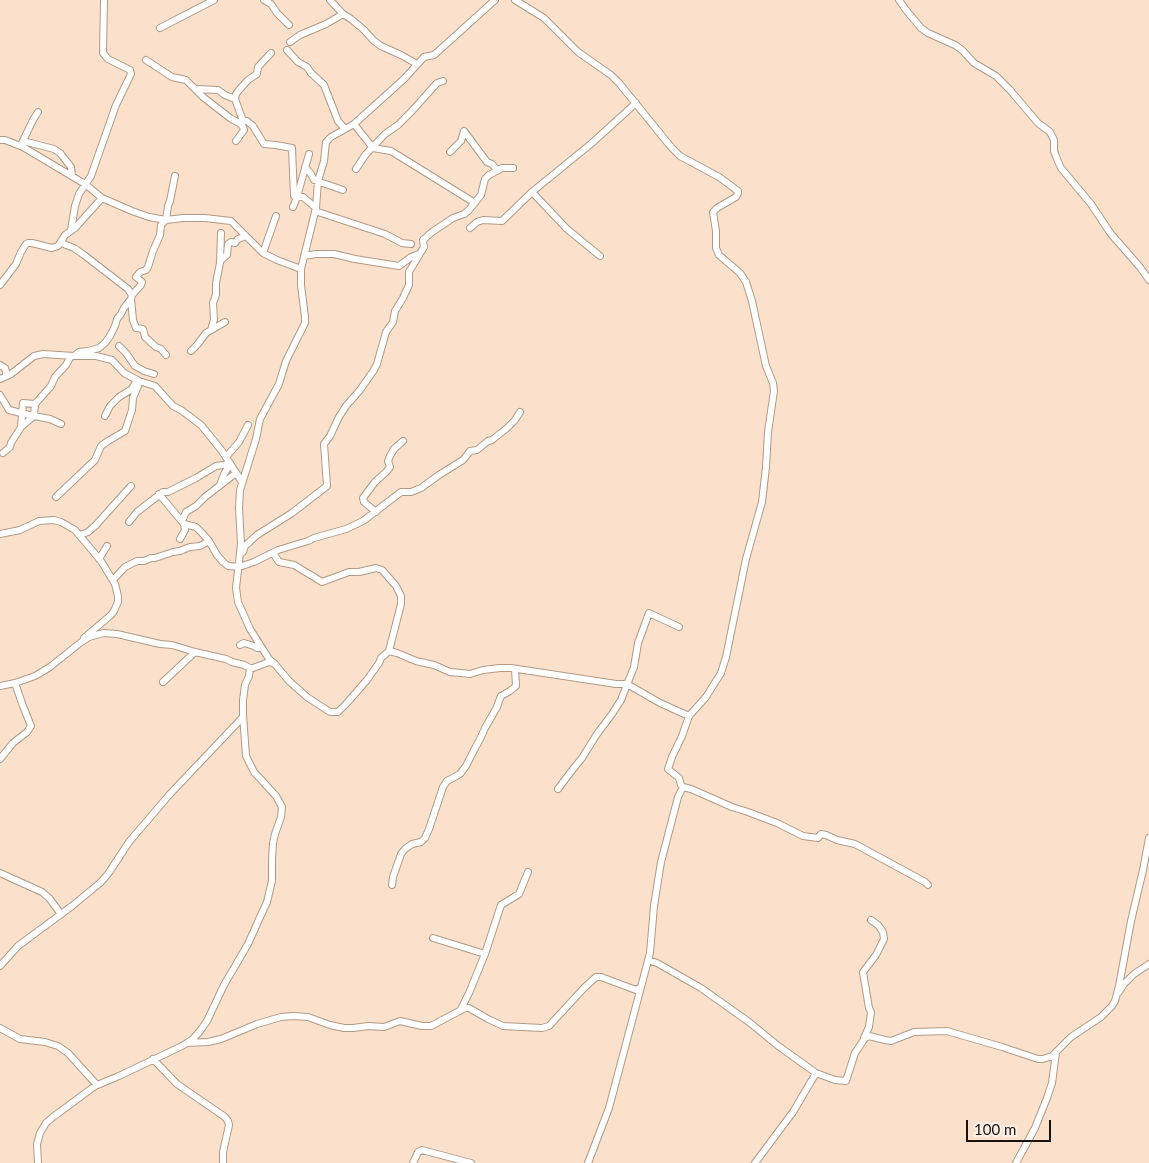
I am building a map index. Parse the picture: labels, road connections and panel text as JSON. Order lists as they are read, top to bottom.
{
  "scale_bar": "100 m"
}
